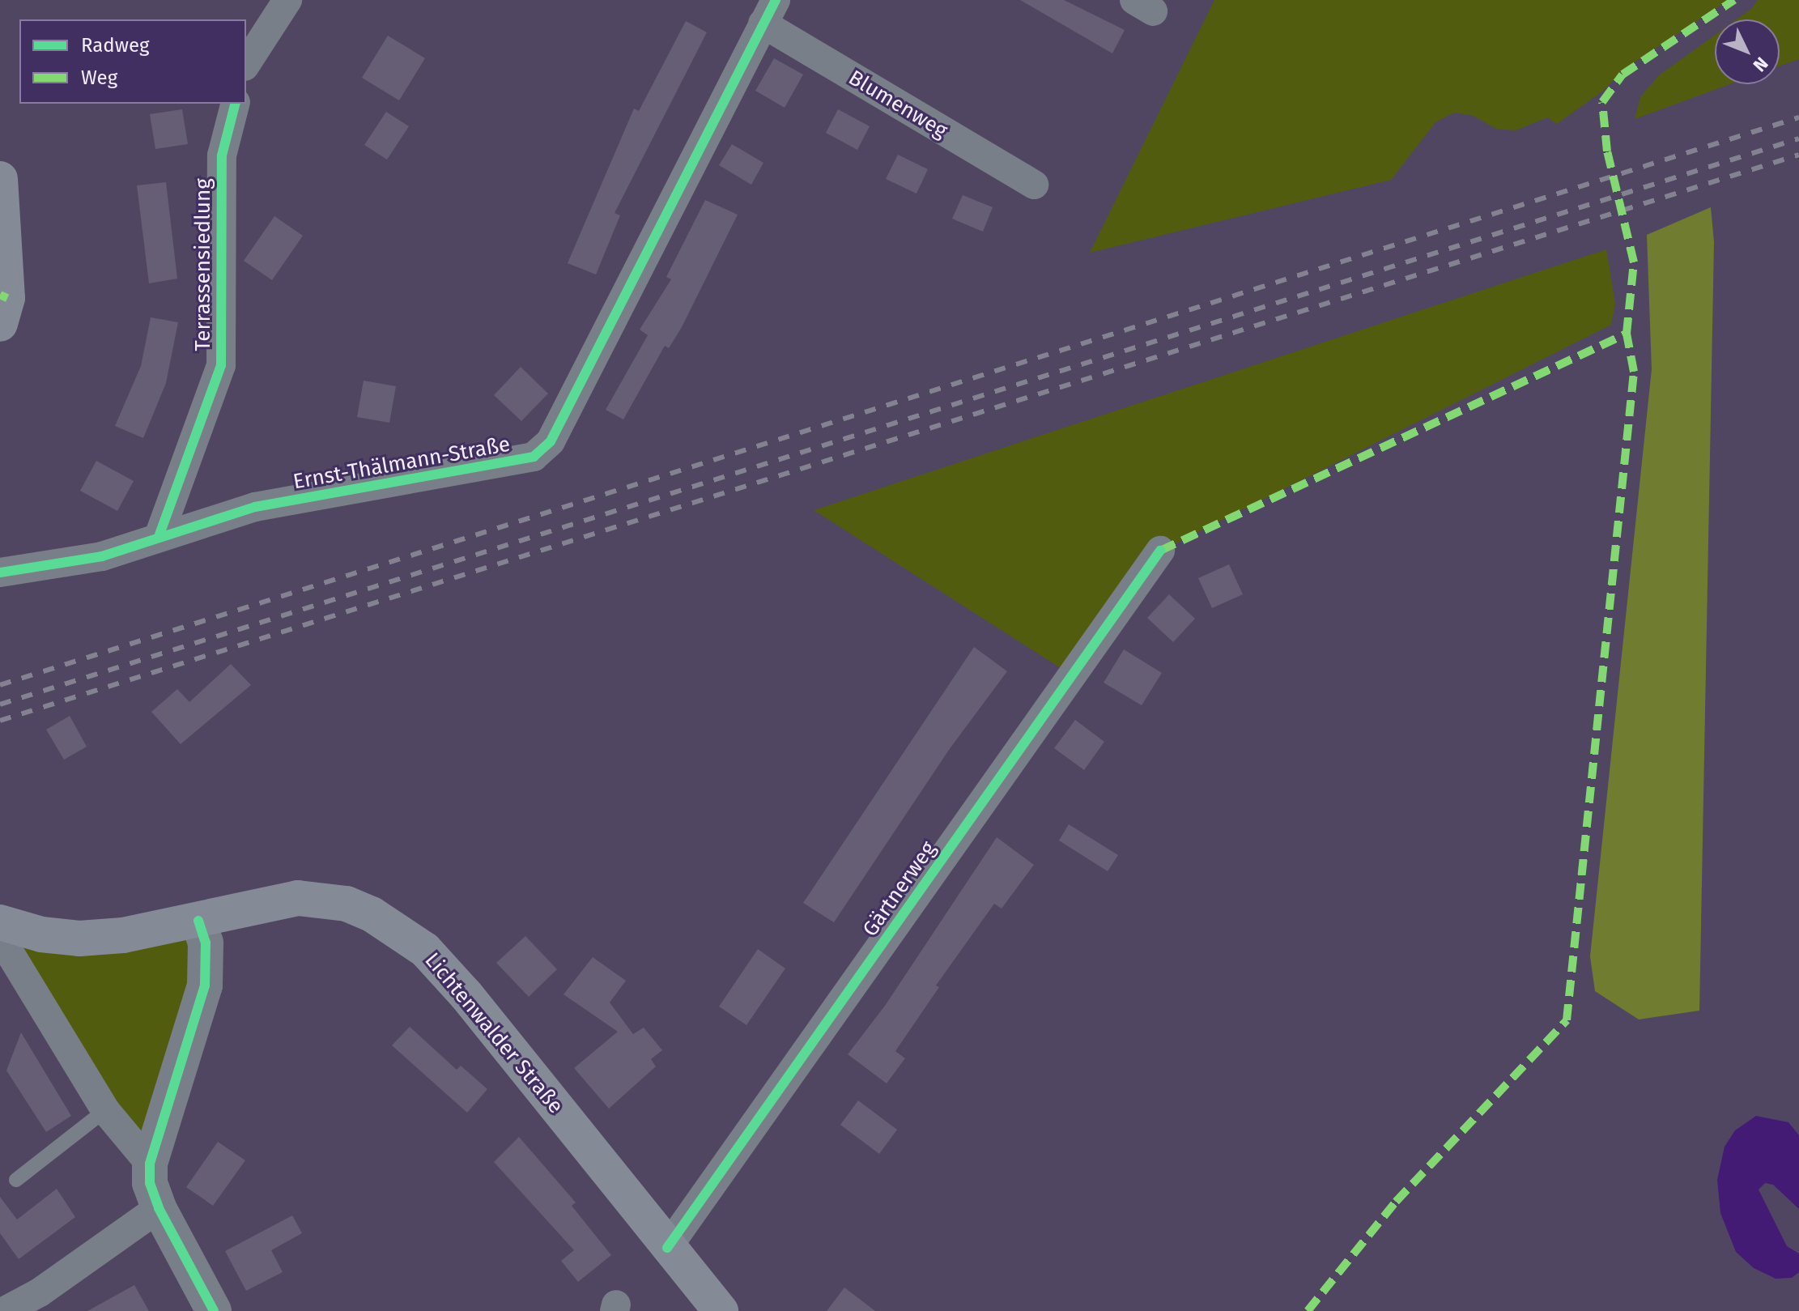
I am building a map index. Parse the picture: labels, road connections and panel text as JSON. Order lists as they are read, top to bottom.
{
  "streets": {
    "main road": ["Lichtenwalder Straße"],
    "street": [
      "Blumenweg",
      "Terrassensiedlung",
      "Ernst-Thälmann-Straße",
      "Gärtnerweg"
    ]
  },
  "crossings": [
    ["Blumenweg", "Ernst-Thälmann-Straße"],
    ["Terrassensiedlung", "Ernst-Thälmann-Straße"],
    ["Gärtnerweg", "Lichtenwalder Straße"]
  ],
  "legend": ["Radweg", "Weg"],
  "north": "bottom right"
}
